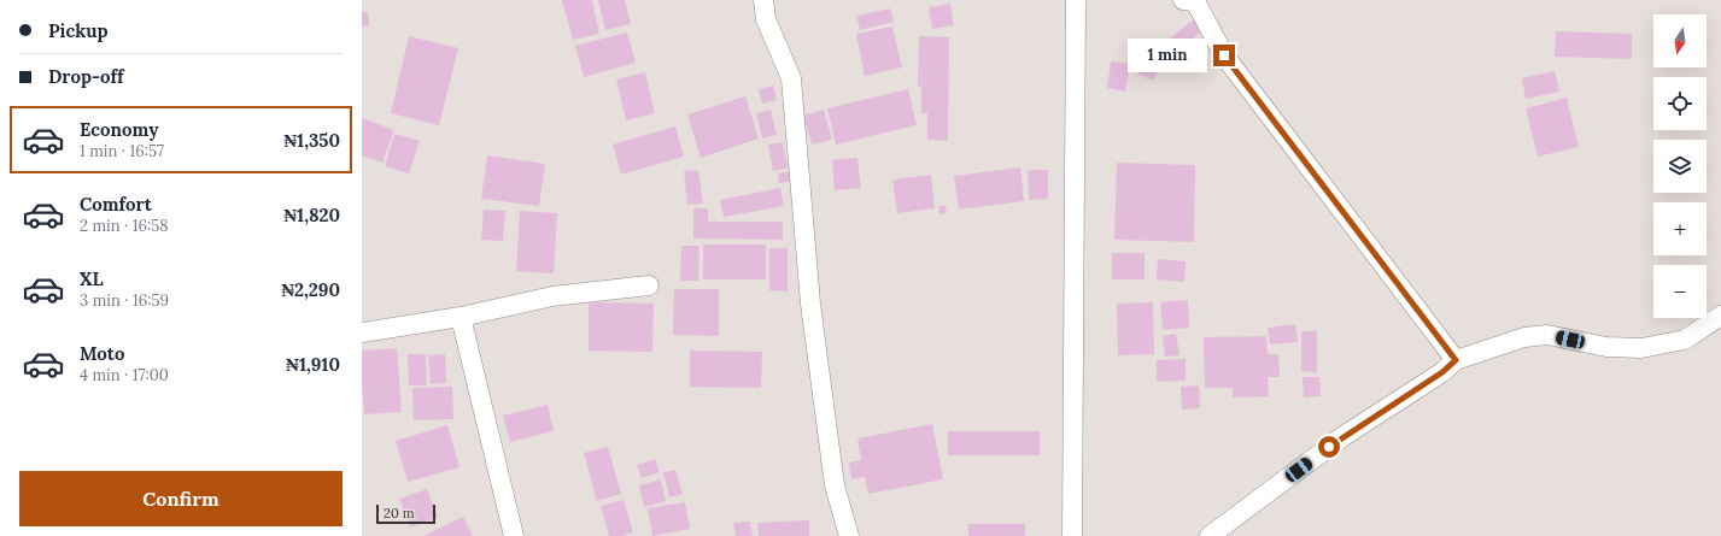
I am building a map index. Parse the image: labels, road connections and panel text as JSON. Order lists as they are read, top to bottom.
{
  "scale_bar": "20 m",
  "north": "bottom",
  "page": {
    "banner": ["Pickup", "Drop-off"],
    "map_buttons": ["+", "−"],
    "bubble": "1 min",
    "list": [
      {
        "name": "Economy",
        "note": "1 min · 16:57",
        "value": "₦1,350"
      },
      {
        "name": "Comfort",
        "note": "2 min · 16:58",
        "value": "₦1,820"
      },
      {
        "name": "XL",
        "note": "3 min · 16:59",
        "value": "₦2,290"
      },
      {
        "name": "Moto",
        "note": "4 min · 17:00",
        "value": "₦1,910"
      }
    ],
    "buttons": "Confirm",
    "scale": "20 m"
  }
}
